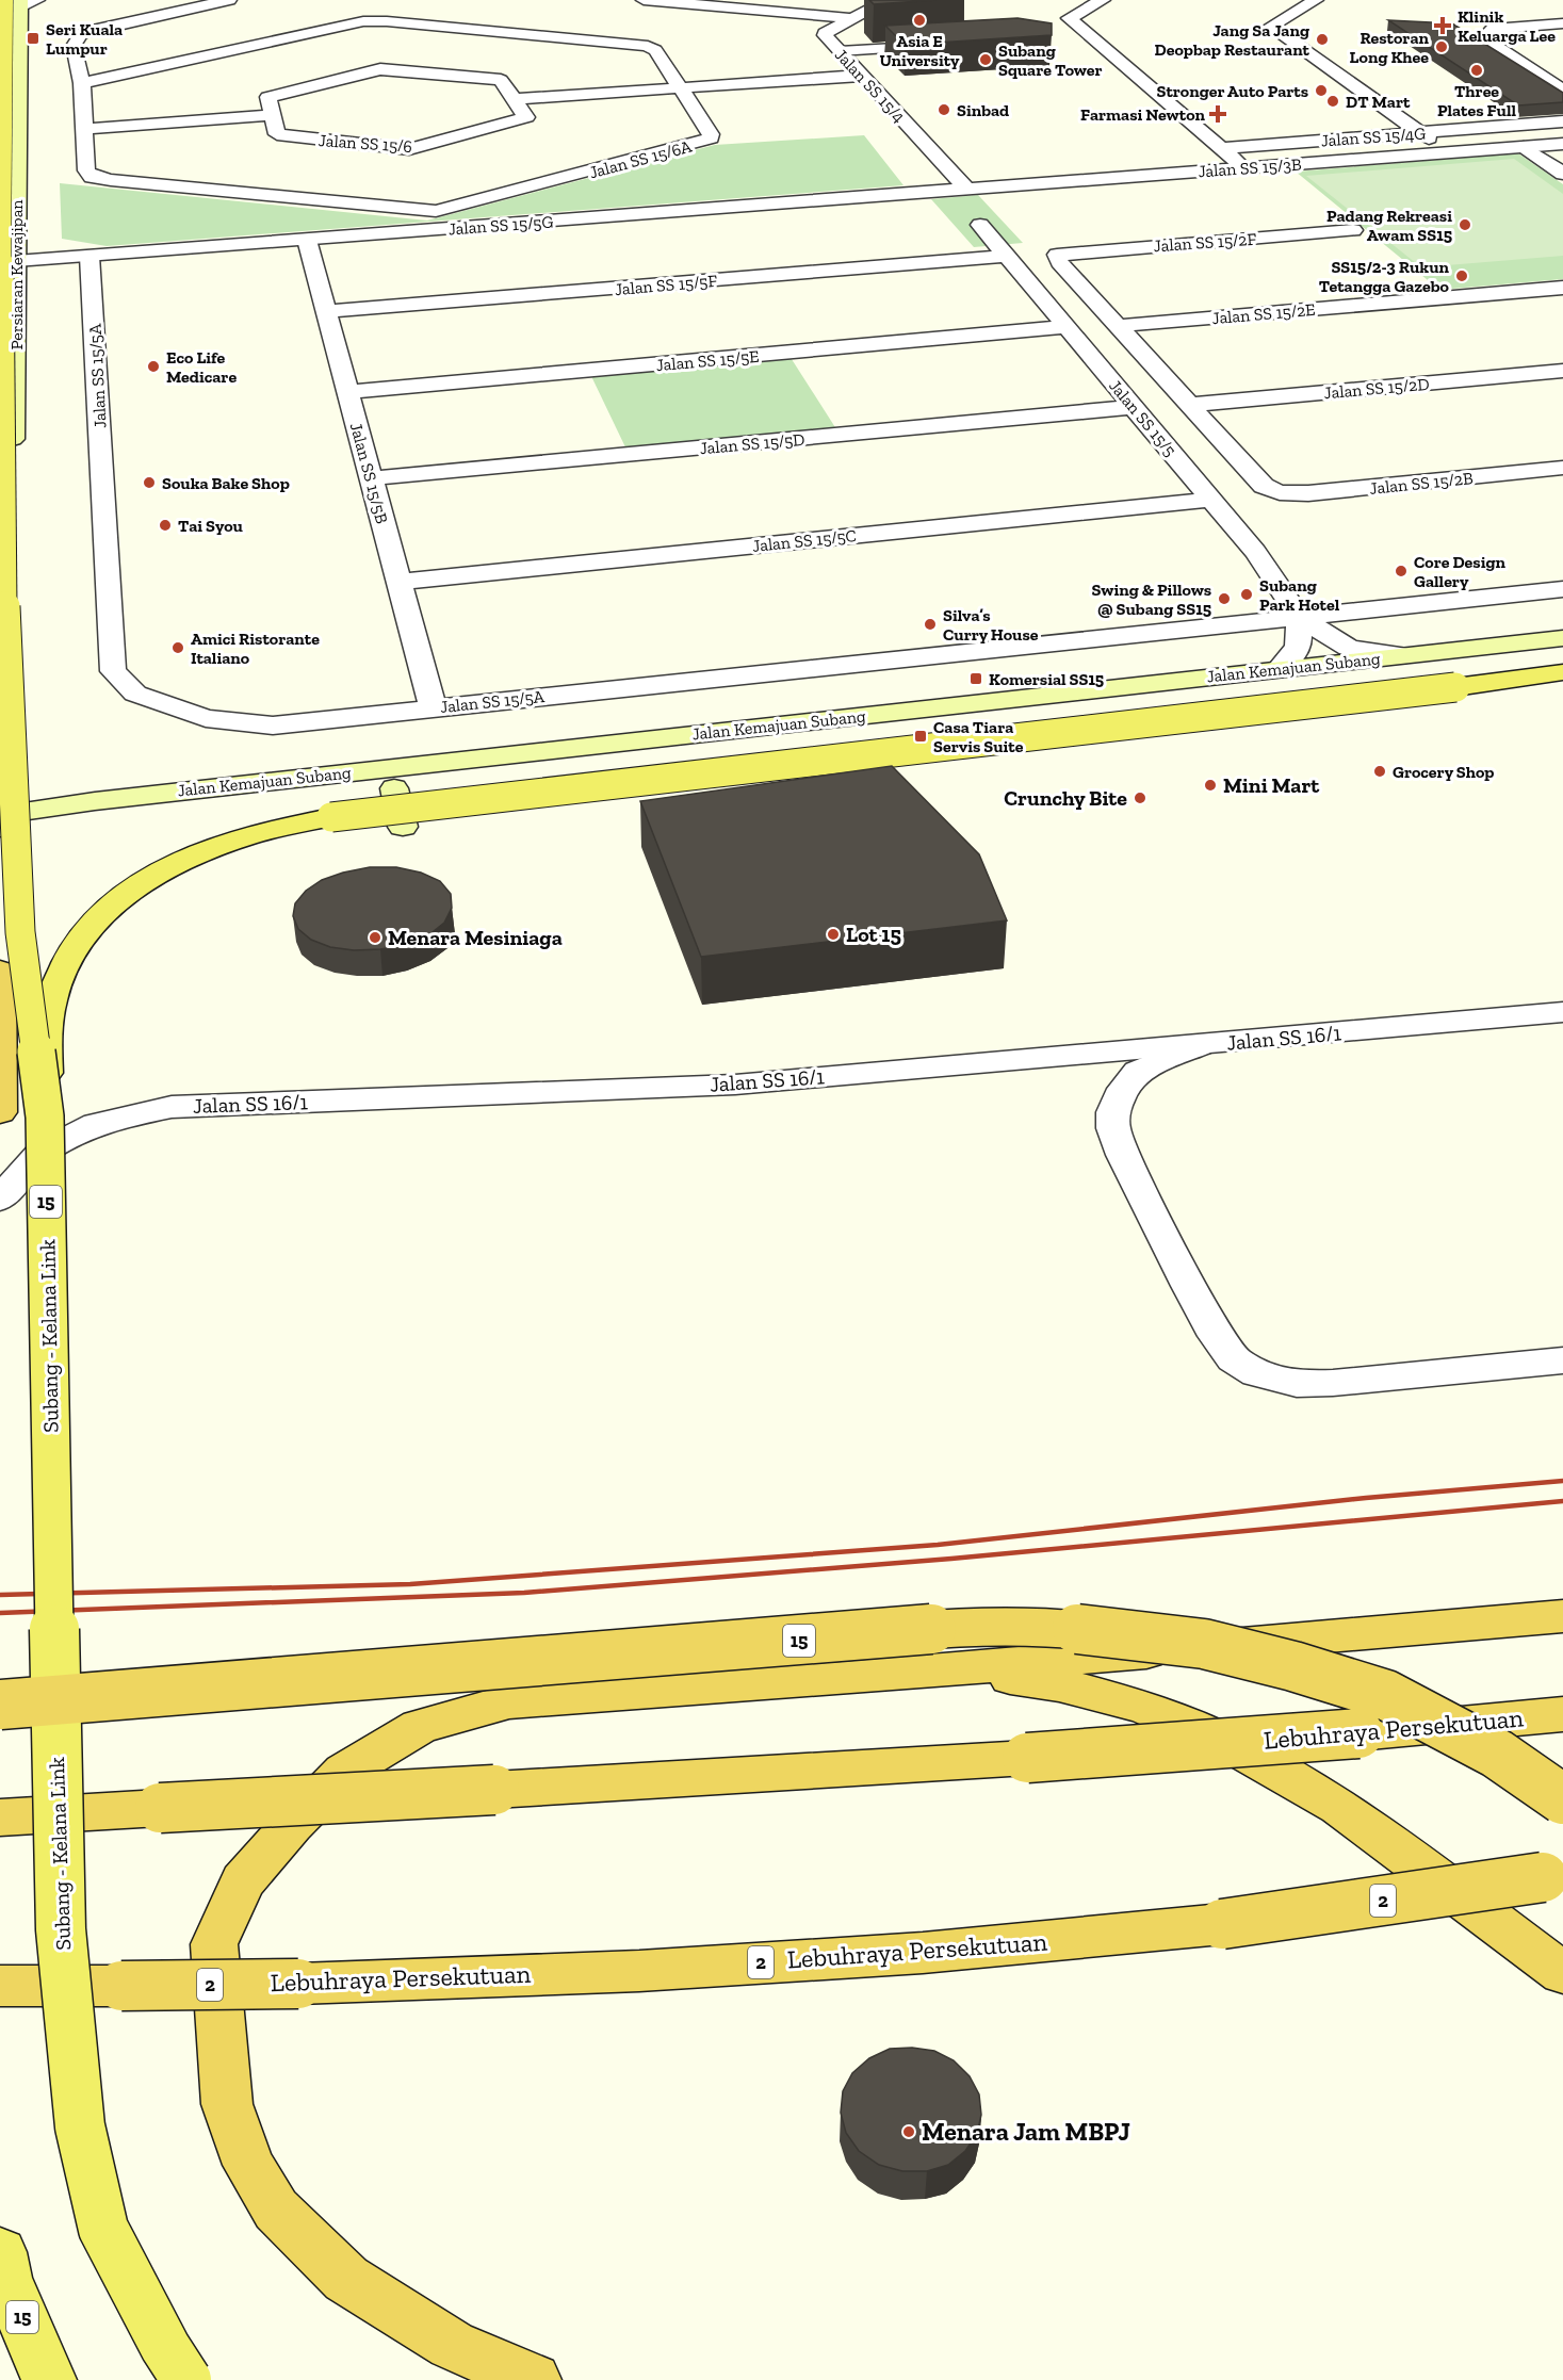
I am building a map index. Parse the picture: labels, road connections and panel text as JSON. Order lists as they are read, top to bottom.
{
  "streets": {
    "highway": ["15", "Lebuhraya Persekutuan", "2"],
    "main road": ["Persiaran Kewajipan", "Jalan Kemajuan Subang", "Subang - Kelana Link"],
    "street": [
      "Jalan SS 15/4",
      "Jalan SS 15/4G",
      "Jalan SS 15/6",
      "Jalan SS 15/6A",
      "Jalan SS 15/3B",
      "Jalan SS 15/5G",
      "Jalan SS 15/2F",
      "Jalan SS 15/5F",
      "Jalan SS 15/2E",
      "Jalan SS 15/5E",
      "Jalan SS 15/5A",
      "Jalan SS 15/2D",
      "Jalan SS 15/5",
      "Jalan SS 15/5D",
      "Jalan SS 15/5B",
      "Jalan SS 15/2B",
      "Jalan SS 15/5C",
      "Jalan SS 16/1"
    ]
  },
  "crossings": [
    ["Jalan SS 15/4", "Jalan SS 15/3B"],
    ["Jalan SS 15/3B", "Jalan SS 15/5G"],
    ["Jalan SS 15/5G", "Persiaran Kewajipan"],
    ["Jalan SS 15/5G", "Jalan SS 15/5A"],
    ["Jalan SS 15/5G", "Jalan SS 15/5B"],
    ["Jalan SS 15/2F", "Jalan SS 15/2E"],
    ["Persiaran Kewajipan", "Subang - Kelana Link"],
    ["Jalan SS 15/5F", "Jalan SS 15/5"],
    ["Jalan SS 15/5F", "Jalan SS 15/5B"],
    ["Jalan SS 15/5E", "Jalan SS 15/5"],
    ["Jalan SS 15/5E", "Jalan SS 15/5B"],
    ["Jalan SS 15/5A", "Jalan SS 15/5"],
    ["Jalan SS 15/5A", "Jalan SS 15/5B"],
    ["Jalan SS 15/2D", "Jalan SS 15/2B"],
    ["Jalan SS 15/5", "Jalan SS 15/5D"],
    ["Jalan SS 15/5", "Jalan SS 15/5C"],
    ["Jalan SS 15/5", "Jalan Kemajuan Subang"],
    ["Jalan SS 15/5D", "Jalan SS 15/5B"],
    ["Jalan SS 15/5B", "Jalan SS 15/5C"]
  ],
  "places": {
    "other": [
      "Asia E University",
      "Jang Sa Jang Deopbap Restaurant",
      "Restoran Long Khee",
      "Subang Square Tower",
      "Three Plates Full",
      "Stronger Auto Parts",
      "DT Mart",
      "Sinbad",
      "Padang Rekreasi Awam SS15",
      "SS15/2-3 Rukun Tetangga Gazebo",
      "Eco Life Medicare",
      "Souka Bake Shop",
      "Tai Syou",
      "Core Design Gallery",
      "Subang Park Hotel",
      "Swing & Pillows @ Subang SS15",
      "Silva’s Curry House",
      "Amici Ristorante Italiano",
      "Grocery Shop",
      "Mini Mart",
      "Crunchy Bite",
      "Lot 15",
      "Menara Mesiniaga",
      "Menara Jam MBPJ"
    ],
    "health": ["Klinik Keluarga Lee", "Farmasi Newton"],
    "transit": ["Seri Kuala Lumpur", "Komersial SS15", "Casa Tiara Servis Suite"]
  }
}
